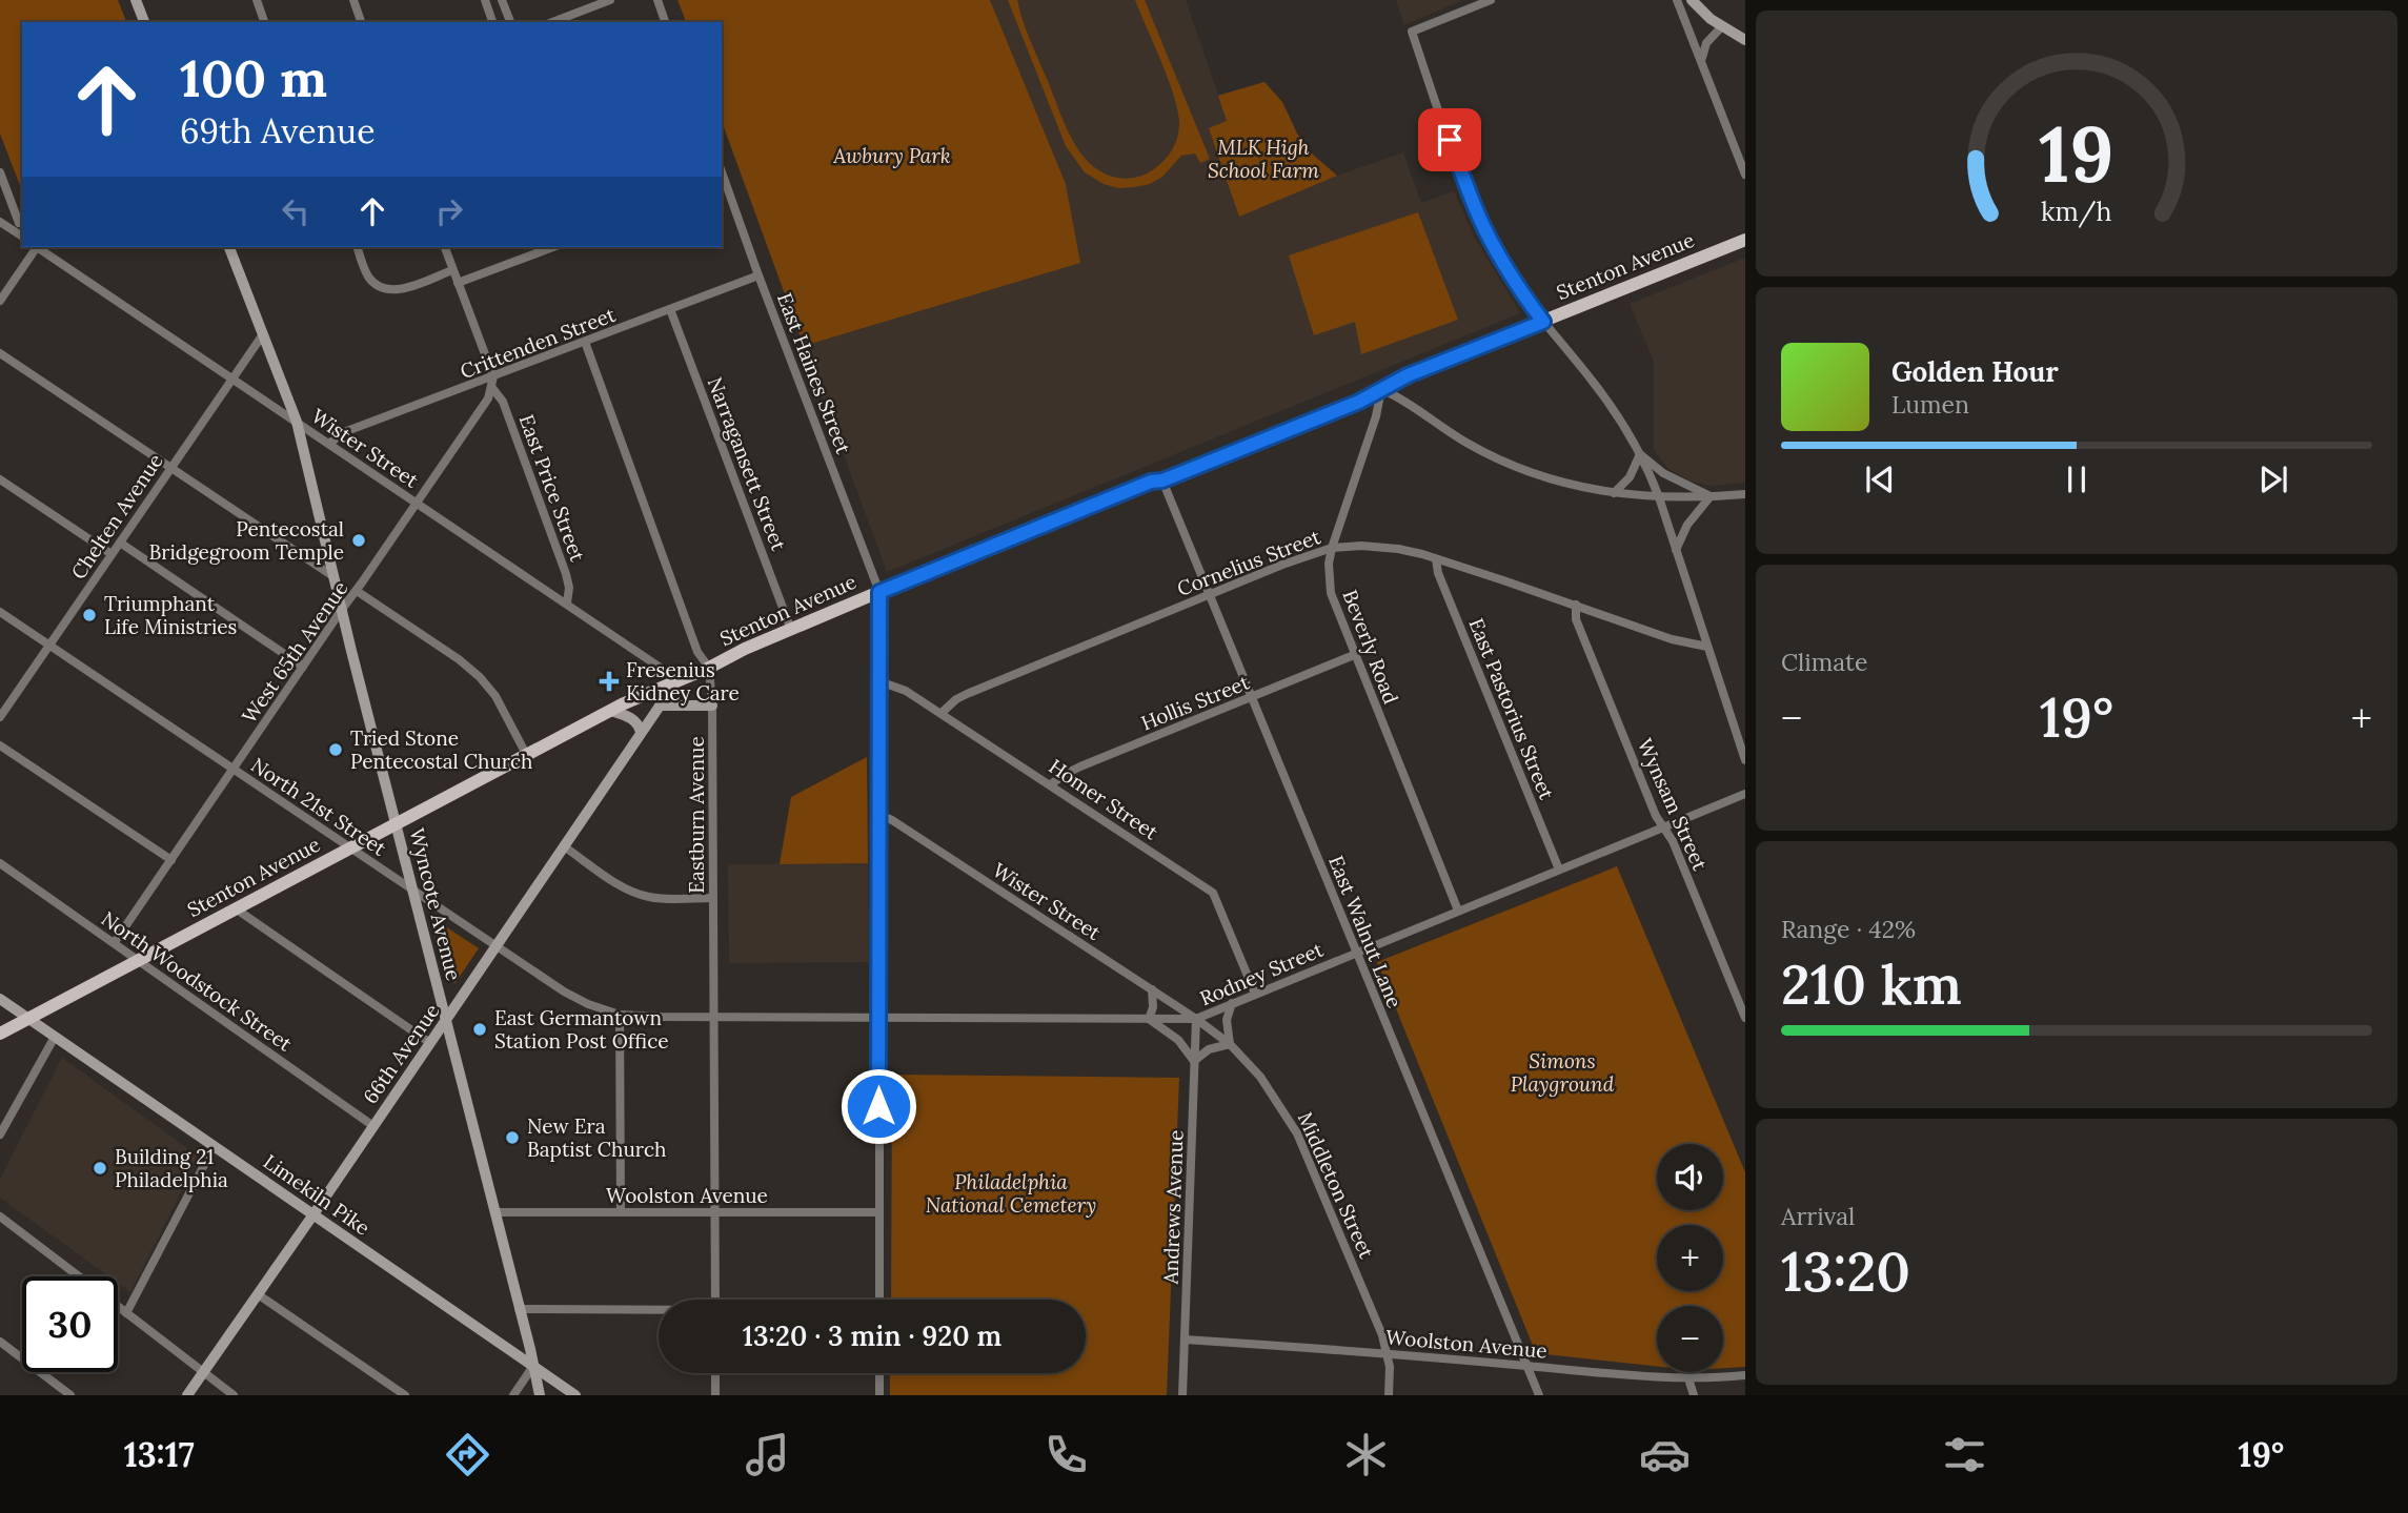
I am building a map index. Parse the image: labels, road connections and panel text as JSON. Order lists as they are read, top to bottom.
{
  "streets": {
    "main road": ["Stenton Avenue"],
    "street": [
      "Crittenden Street",
      "East Haines Street",
      "Wister Street",
      "Narragansett Street",
      "East Price Street",
      "Chelten Avenue",
      "Cornelius Street",
      "Beverly Road",
      "West 65th Avenue",
      "Hollis Street",
      "East Pastorius Street",
      "Homer Street",
      "Wynsam Street",
      "North 21st Street",
      "Eastburn Avenue",
      "Wyncote Avenue",
      "East Walnut Lane",
      "Rodney Street",
      "North Woodstock Street",
      "66th Avenue",
      "Middleton Street",
      "Limekiln Pike",
      "Woolston Avenue",
      "Andrews Avenue"
    ]
  },
  "crossings": [
    ["Stenton Avenue", "East Haines Street"],
    ["Stenton Avenue", "Wister Street"],
    ["Stenton Avenue", "Narragansett Street"],
    ["Stenton Avenue", "Beverly Road"],
    ["Stenton Avenue", "North 21st Street"],
    ["Stenton Avenue", "Eastburn Avenue"],
    ["Stenton Avenue", "Wyncote Avenue"],
    ["Stenton Avenue", "East Walnut Lane"],
    ["Stenton Avenue", "North Woodstock Street"],
    ["Stenton Avenue", "66th Avenue"],
    ["Stenton Avenue", "Limekiln Pike"],
    ["Crittenden Street", "East Haines Street"],
    ["Crittenden Street", "Wister Street"],
    ["Crittenden Street", "Narragansett Street"],
    ["Crittenden Street", "West 65th Avenue"],
    ["Crittenden Street", "Eastburn Avenue"],
    ["Wister Street", "East Price Street"],
    ["Wister Street", "Chelten Avenue"],
    ["Wister Street", "West 65th Avenue"],
    ["Wister Street", "Wyncote Avenue"],
    ["Wister Street", "Rodney Street"],
    ["Wister Street", "66th Avenue"],
    ["Wister Street", "Middleton Street"],
    ["Wister Street", "Andrews Avenue"],
    ["East Price Street", "West 65th Avenue"],
    ["Chelten Avenue", "North 21st Street"],
    ["Chelten Avenue", "Wyncote Avenue"],
    ["Cornelius Street", "Beverly Road"],
    ["Cornelius Street", "East Pastorius Street"],
    ["Cornelius Street", "Homer Street"],
    ["Cornelius Street", "Wynsam Street"],
    ["Cornelius Street", "East Walnut Lane"],
    ["Beverly Road", "Hollis Street"],
    ["Beverly Road", "Rodney Street"],
    ["West 65th Avenue", "North 21st Street"],
    ["West 65th Avenue", "Wyncote Avenue"],
    ["West 65th Avenue", "North Woodstock Street"],
    ["Hollis Street", "Homer Street"],
    ["Hollis Street", "East Walnut Lane"],
    ["East Pastorius Street", "Rodney Street"],
    ["Homer Street", "Rodney Street"],
    ["Wynsam Street", "Rodney Street"],
    ["North 21st Street", "Eastburn Avenue"],
    ["North 21st Street", "Wyncote Avenue"],
    ["North 21st Street", "Rodney Street"],
    ["North 21st Street", "66th Avenue"],
    ["Eastburn Avenue", "Rodney Street"],
    ["Eastburn Avenue", "Woolston Avenue"],
    ["Wyncote Avenue", "66th Avenue"],
    ["Wyncote Avenue", "Limekiln Pike"],
    ["Wyncote Avenue", "Woolston Avenue"],
    ["East Walnut Lane", "Rodney Street"],
    ["East Walnut Lane", "Woolston Avenue"],
    ["Rodney Street", "Middleton Street"],
    ["Rodney Street", "Andrews Avenue"],
    ["North Woodstock Street", "66th Avenue"],
    ["66th Avenue", "Limekiln Pike"],
    ["Middleton Street", "Woolston Avenue"],
    ["Middleton Street", "Andrews Avenue"],
    ["Woolston Avenue", "Andrews Avenue"]
  ],
  "parks": [
    "MLK High School Farm",
    "Awbury Park",
    "Simons Playground",
    "Philadelphia National Cemetery"
  ],
  "places": {
    "other": [
      "Pentecostal Bridgegroom Temple",
      "Triumphant Life Ministries",
      "Tried Stone Pentecostal Church",
      "East Germantown Station Post Office",
      "New Era Baptist Church",
      "Building 21 Philadelphia"
    ],
    "health": ["Fresenius Kidney Care"]
  },
  "page": {
    "turn": ["100 m", "69th Avenue"],
    "song": ["Golden Hour", "Lumen"],
    "tile": [
      "Climate",
      ["Range · 42%", "210 km"],
      ["Arrival", "13:20"]
    ],
    "heat": ["−", "19°", "+"],
    "map_buttons": ["+", "−"],
    "limit": "30",
    "trip": "13:20 · 3 min · 920 m",
    "tabs": ["13:17", "19°"],
    "gauge": ["19", "km/h"]
  }
}
